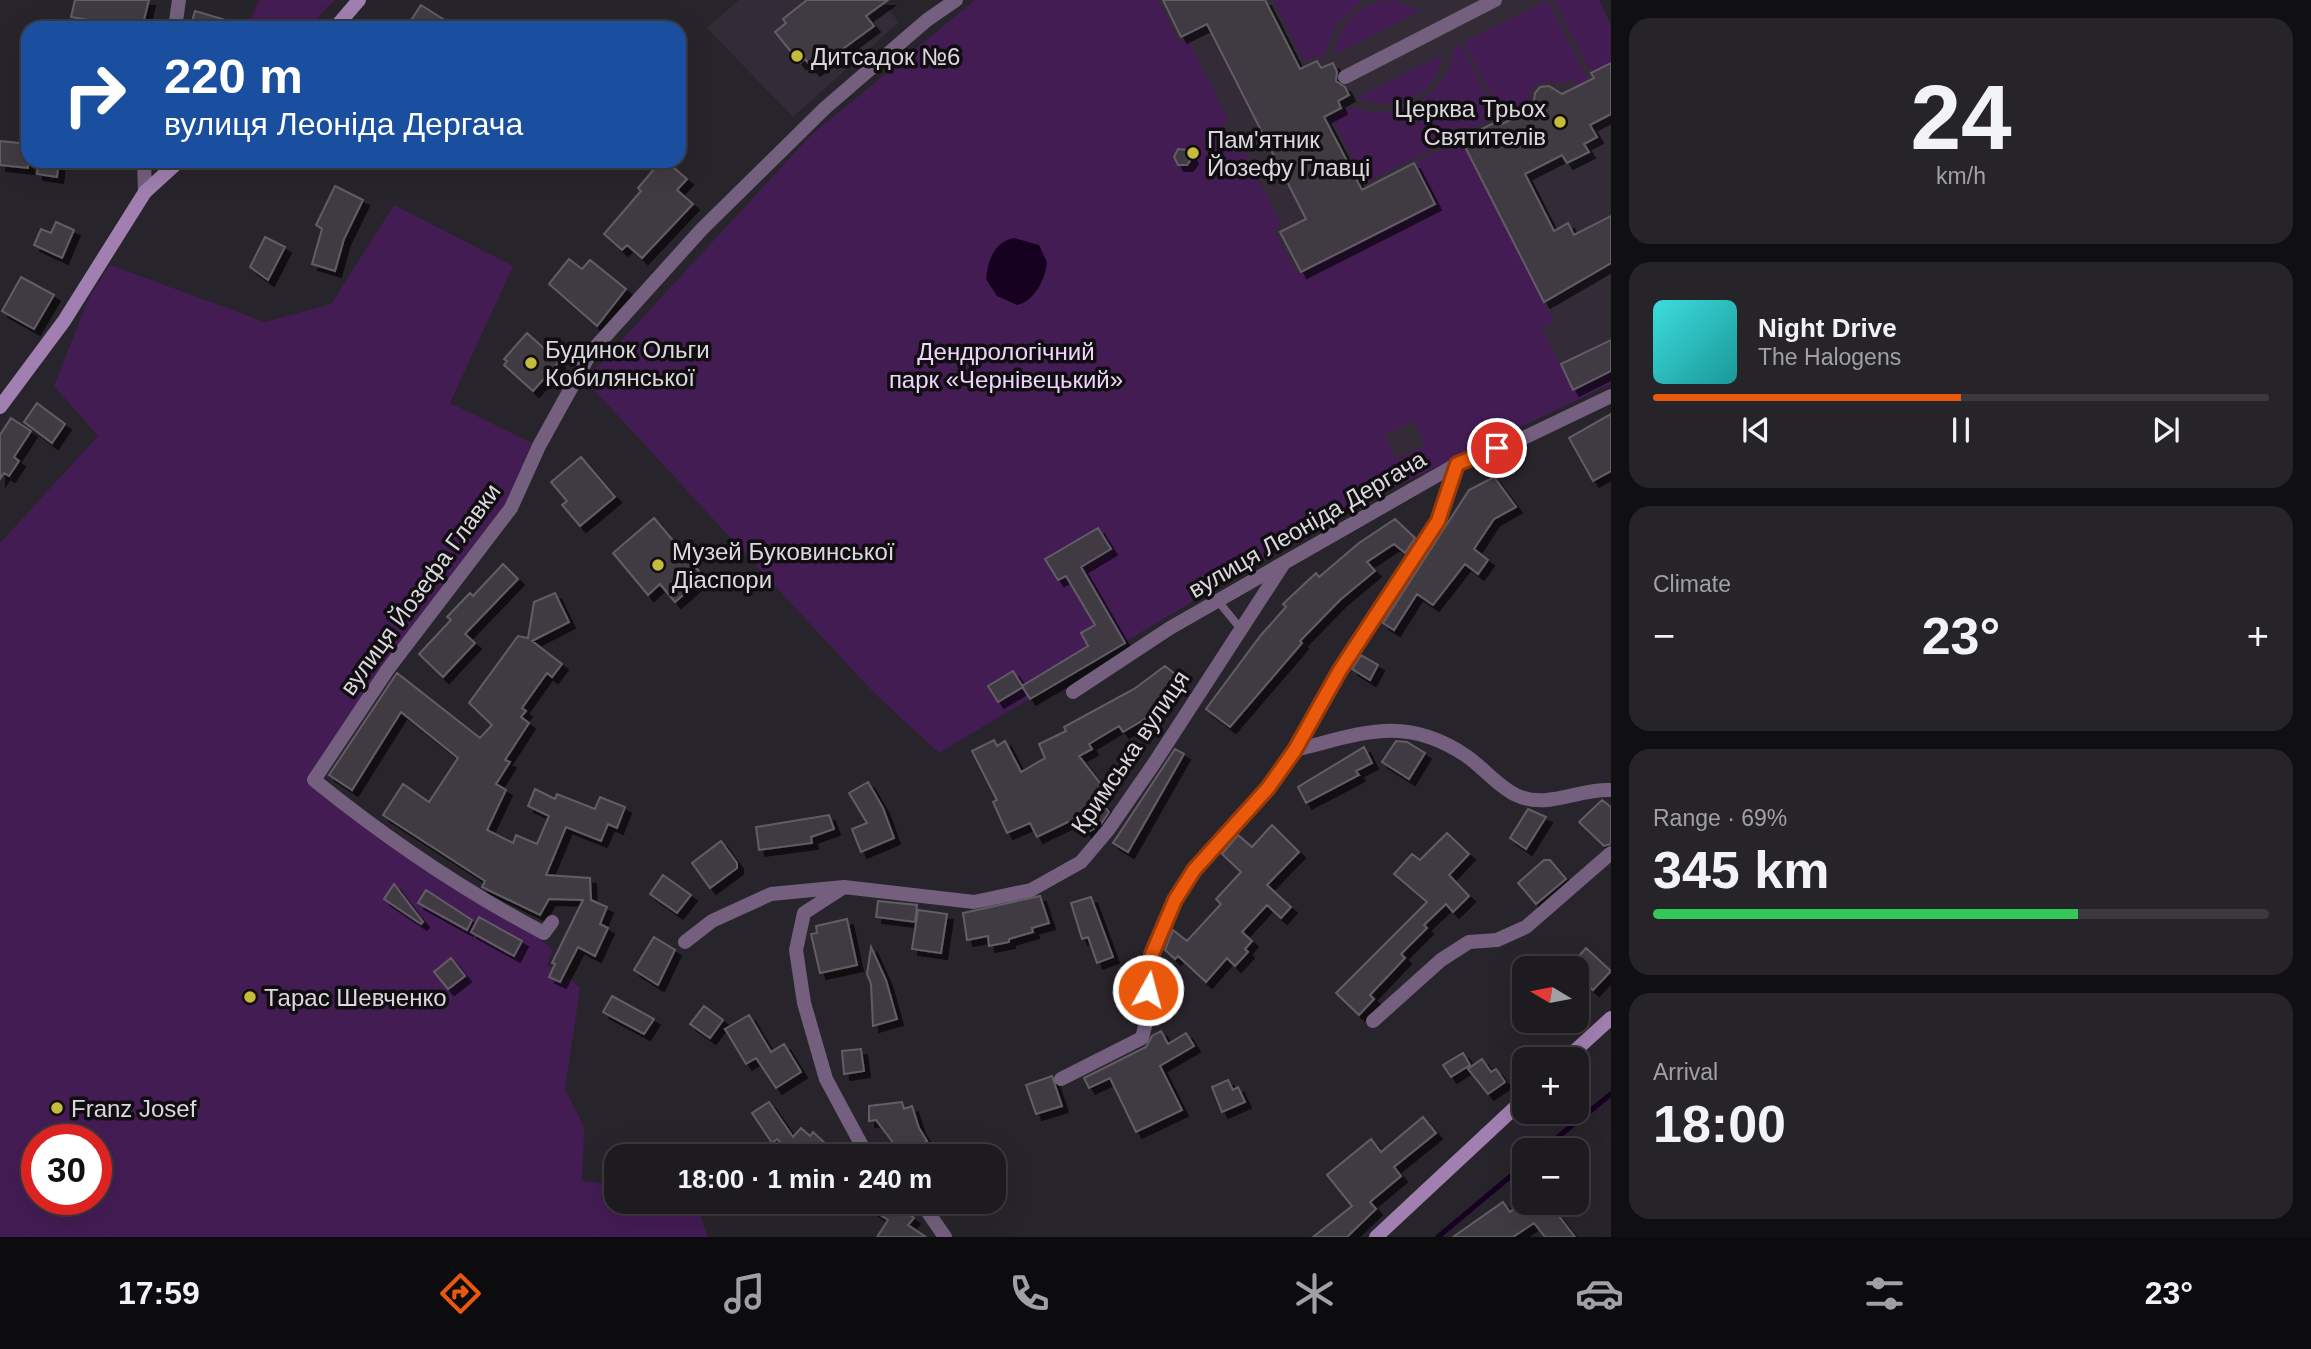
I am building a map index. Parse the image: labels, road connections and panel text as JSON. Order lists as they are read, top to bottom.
{
  "streets": {
    "street": ["вулиця Леоніда Дергача", "вулиця Йозефа Главки", "Кримська вулиця"]
  },
  "crossings": [
    ["вулиця Леоніда Дергача", "Кримська вулиця"]
  ],
  "parks": ["Дендрологічний парк «Чернівецький»"],
  "places": [
    "Дитсадок №6",
    "Церква Трьох Святителів",
    "Пам'ятник Йозефу Главці",
    "Будинок Ольги Кобилянської",
    "Музей Буковинської Діаспори",
    "Тарас Шевченко",
    "Franz Josef"
  ],
  "north": "left",
  "page": {
    "tile": [
      ["24", "km/h"],
      "Climate",
      ["Range · 69%", "345 km"],
      ["Arrival", "18:00"]
    ],
    "turn": ["220 m", "вулиця Леоніда Дергача"],
    "song": ["Night Drive", "The Halogens"],
    "heat": ["−", "23°", "+"],
    "map_buttons": ["+", "−"],
    "limit": "30",
    "trip": "18:00 · 1 min · 240 m",
    "tabs": ["17:59", "23°"]
  }
}
